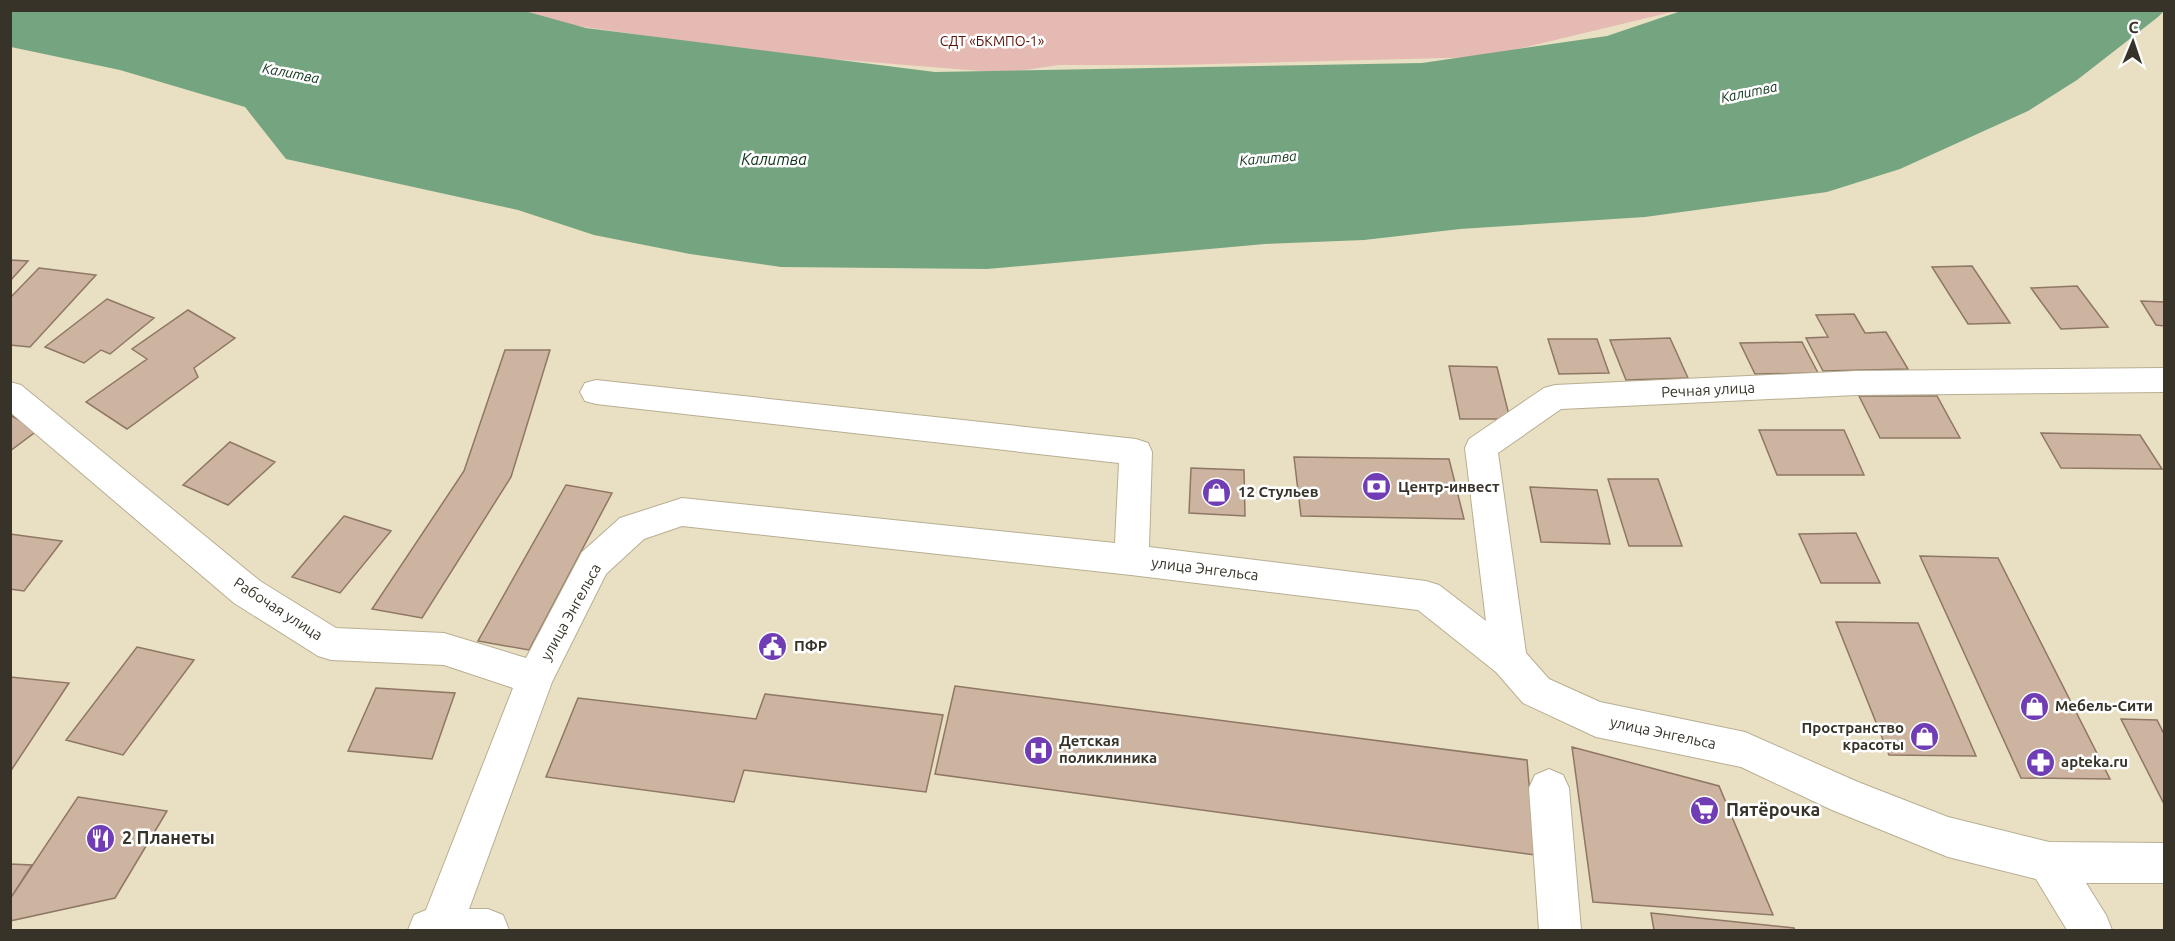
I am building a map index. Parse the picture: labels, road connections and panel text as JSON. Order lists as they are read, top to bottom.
{
  "streets": {
    "street": ["Речная улица", "улица Энгельса", "Рабочая улица"]
  },
  "crossings": [
    ["Речная улица", "улица Энгельса"],
    ["улица Энгельса", "Рабочая улица"]
  ],
  "water": ["Калитва"],
  "parks": ["СДТ «БКМПО-1»"],
  "places": {
    "bank": ["Центр-инвест"],
    "shop": ["12 Стульев", "Мебель-Сити", "Пространство красоты"],
    "public building": ["ПФР"],
    "hospital": ["Детская поликлиника"],
    "pharmacy": ["apteka.ru"],
    "supermarket": ["Пятёрочка"],
    "restaurant": ["2 Планеты"]
  },
  "north": "top"
}
